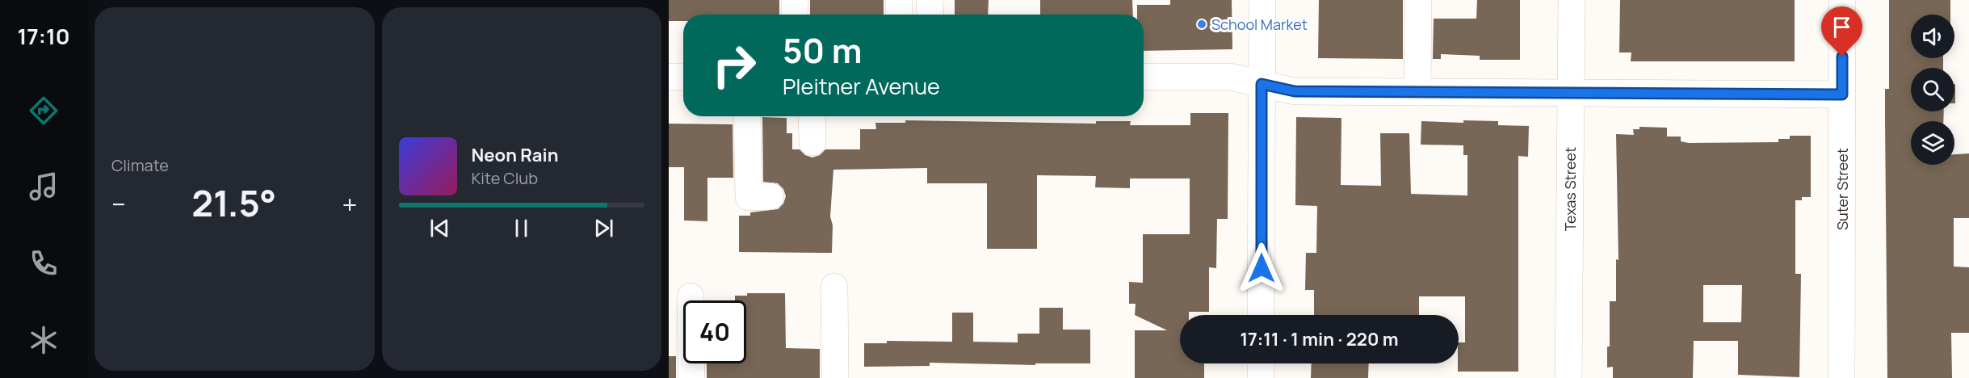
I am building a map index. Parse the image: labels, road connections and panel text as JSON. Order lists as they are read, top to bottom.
{
  "streets": {
    "street": ["Texas Street", "Suter Street"]
  },
  "places": ["School Market"],
  "page": {
    "tabs": "17:10",
    "tile": "Climate",
    "turn": ["50 m", "Pleitner Avenue"],
    "song": ["Neon Rain", "Kite Club"],
    "heat": ["−", "21.5°", "+"],
    "limit": "40",
    "trip": "17:11 · 1 min · 220 m"
  }
}
